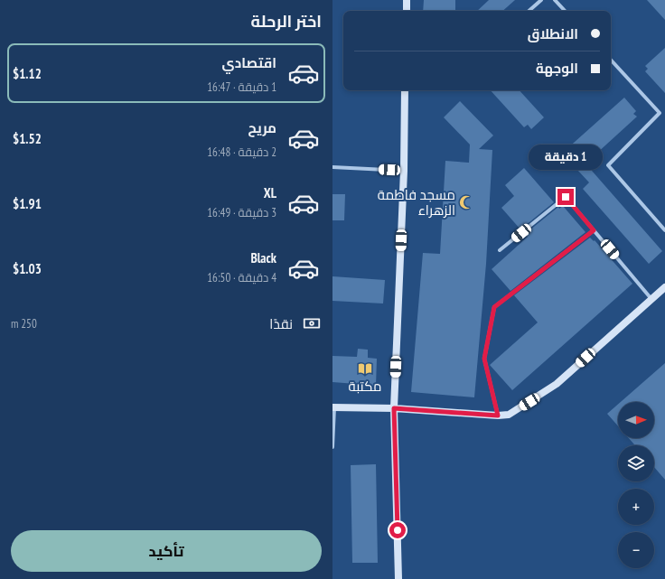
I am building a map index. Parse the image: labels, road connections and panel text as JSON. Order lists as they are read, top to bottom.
{
  "places": {
    "mosque": ["مسجد فاطمة الزهراء"],
    "library": ["مكتبة"]
  },
  "north": "right",
  "page": {
    "heading": "اختر الرحلة",
    "banner": ["الانطلاق", "الوجهة"],
    "list": [
      {
        "name": "اقتصادي",
        "note": "1 دقيقة · 16:47",
        "value": "$1.12"
      },
      {
        "name": "مريح",
        "note": "2 دقيقة · 16:48",
        "value": "$1.52"
      },
      {
        "name": "XL",
        "note": "3 دقيقة · 16:49",
        "value": "$1.91"
      },
      {
        "name": "Black",
        "note": "4 دقيقة · 16:50",
        "value": "$1.03"
      }
    ],
    "bubble": "1 دقيقة",
    "pay": ["نقدًا", "250 m"],
    "map_buttons": ["+", "−"],
    "buttons": "تأكيد"
  }
}
